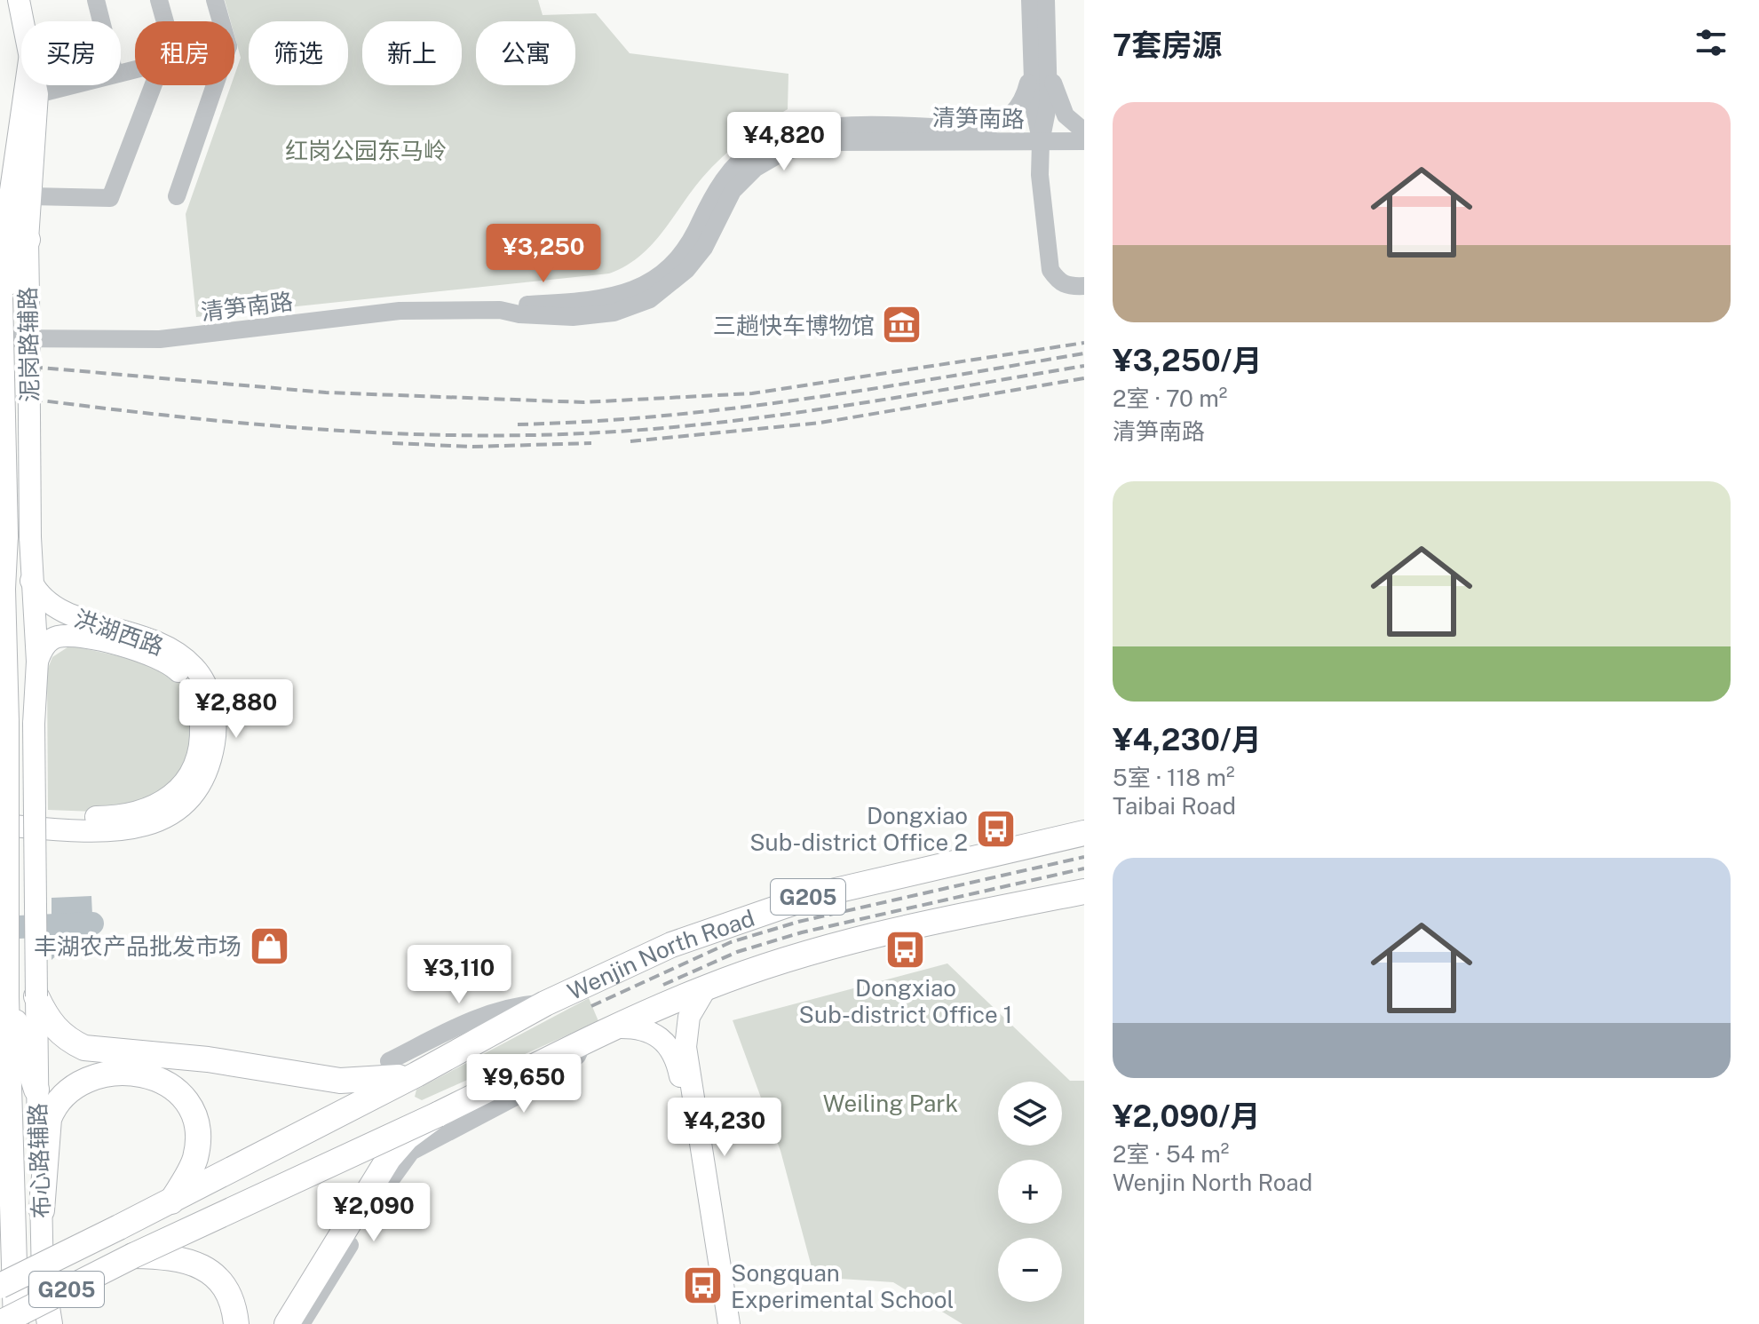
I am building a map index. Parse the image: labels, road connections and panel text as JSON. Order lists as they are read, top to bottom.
{
  "streets": {
    "highway": ["G205", "Wenjin North Road"],
    "main road": ["泥岗路辅路", "布心路辅路"],
    "street": ["清笋南路"]
  },
  "crossings": [
    ["泥岗路辅路", "布心路辅路"]
  ],
  "parks": ["红岗公园东马岭", "Weiling Park"],
  "places": {
    "museum": ["三趟快车博物馆"],
    "bus stop": ["Dongxiao Sub-district Office 2", "Dongxiao Sub-district Office 1", "Songquan Experimental School"],
    "shop": ["丰湖农产品批发市场"]
  },
  "page": {
    "heading": "7套房源",
    "chip": [
      "买房",
      "租房",
      "筛选",
      "新上",
      "公寓"
    ],
    "list": [
      {
        "name": "¥3,250/月",
        "note": "2室 · 70 m² · 清笋南路"
      },
      {
        "name": "¥4,230/月",
        "note": "5室 · 118 m² · Taibai Road"
      },
      {
        "name": "¥2,090/月",
        "note": "2室 · 54 m² · Wenjin North Road"
      }
    ],
    "price": [
      "¥4,820",
      "¥3,250",
      "¥2,880",
      "¥3,110",
      "¥9,650",
      "¥4,230",
      "¥2,090"
    ],
    "map_buttons": ["+", "−"]
  }
}
